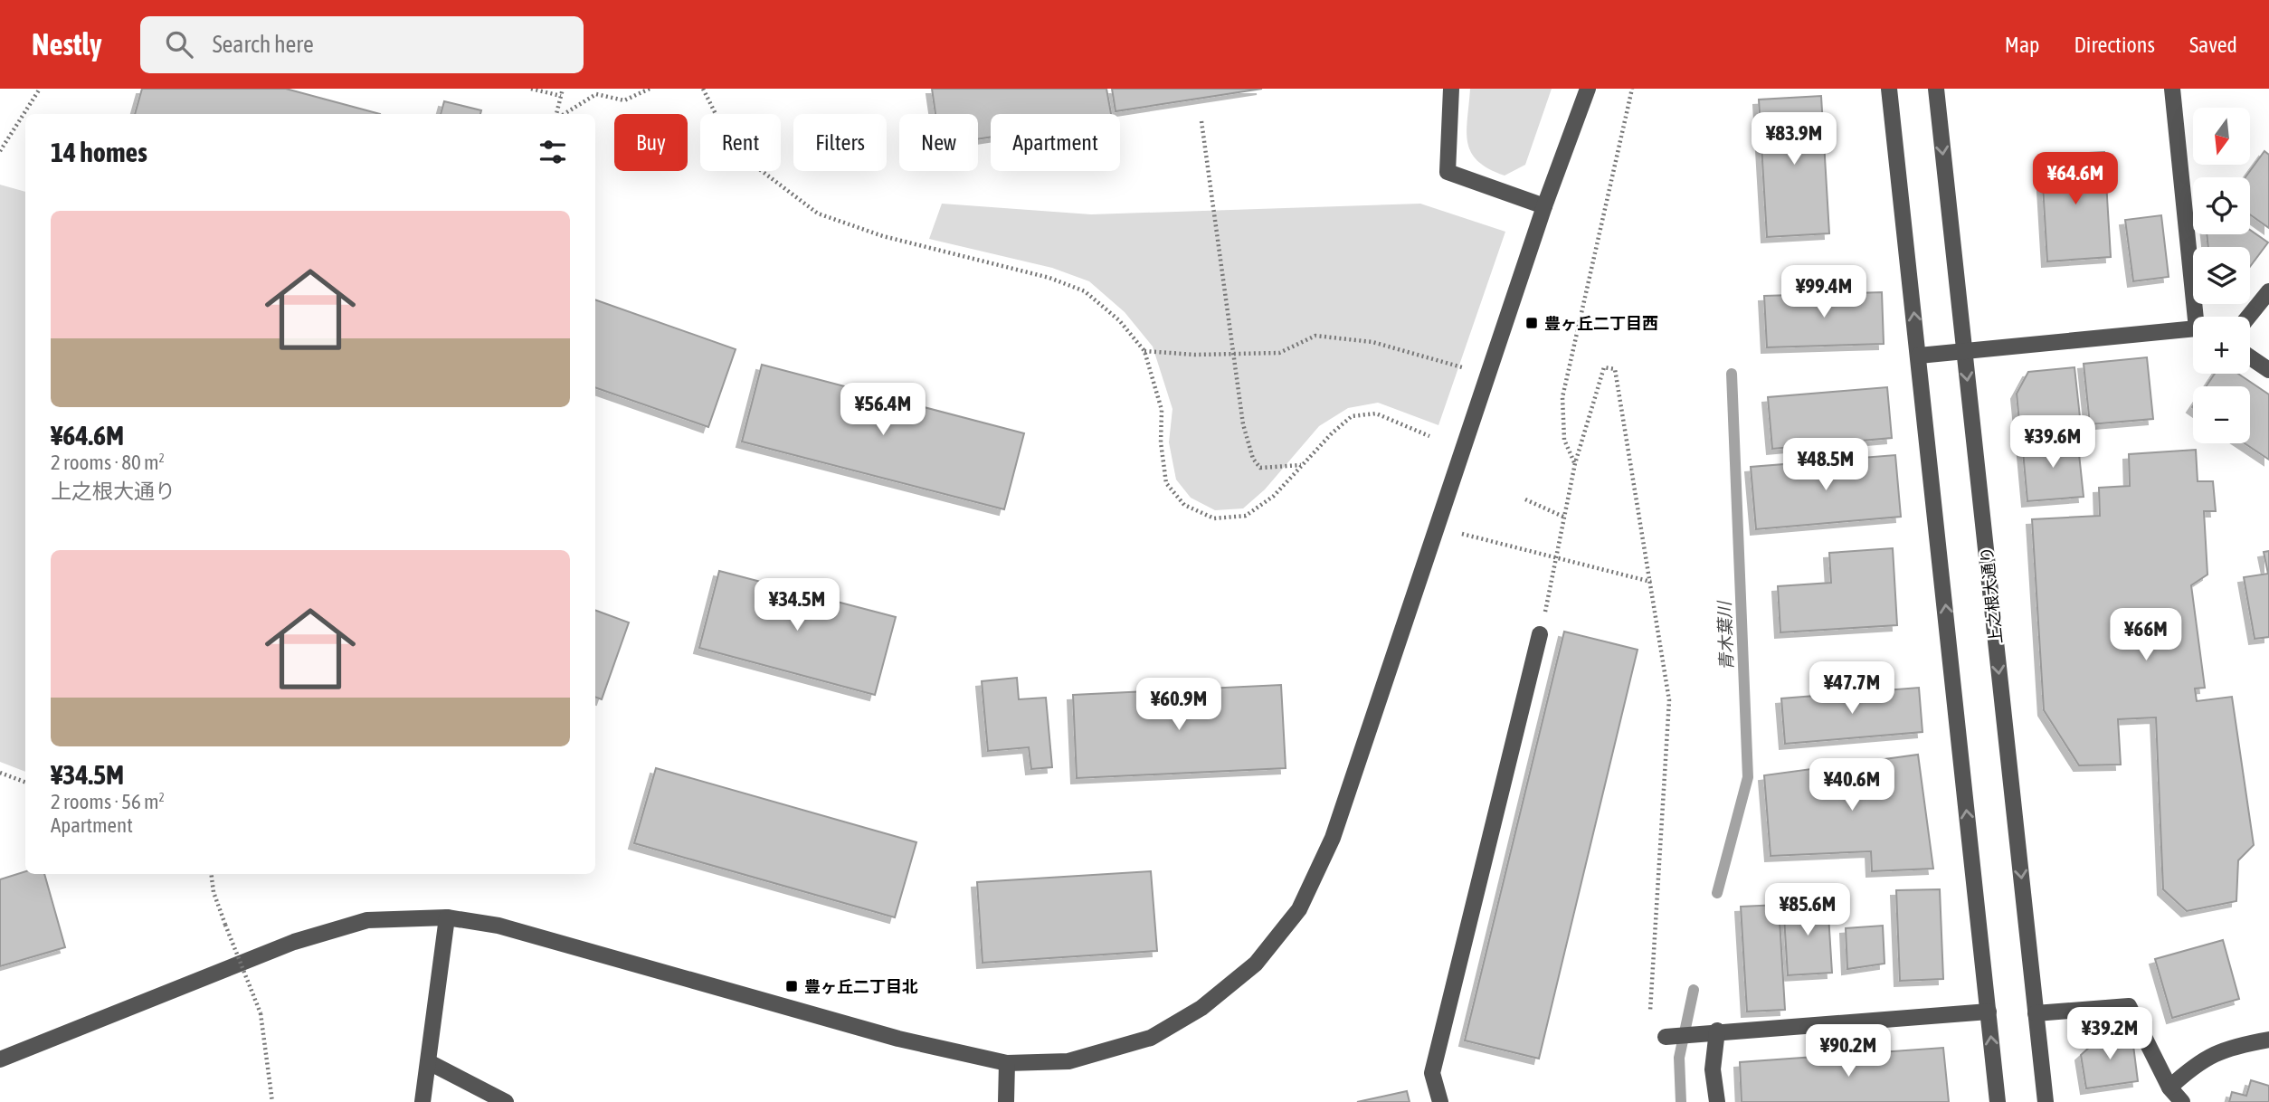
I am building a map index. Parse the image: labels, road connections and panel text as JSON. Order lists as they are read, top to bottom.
{
  "streets": {
    "street": ["上之根大通り"]
  },
  "water": ["青木葉川"],
  "places": {
    "transit": ["豊ヶ丘二丁目西", "豊ヶ丘二丁目北"]
  },
  "north": "bottom",
  "page": {
    "header": "Nestly",
    "search": "Search here",
    "nav": ["Map", "Directions", "Saved"],
    "map_buttons": ["+", "−"],
    "price": [
      "¥83.9M",
      "¥64.6M",
      "¥99.4M",
      "¥56.4M",
      "¥39.6M",
      "¥48.5M",
      "¥34.5M",
      "¥66M",
      "¥47.7M",
      "¥60.9M",
      "¥40.6M",
      "¥85.6M",
      "¥39.2M",
      "¥90.2M"
    ],
    "chip": [
      "Buy",
      "Rent",
      "Filters",
      "New",
      "Apartment"
    ],
    "heading": "14 homes",
    "list": [
      {
        "name": "¥64.6M",
        "note": "2 rooms · 80 m² · 上之根大通り"
      },
      {
        "name": "¥34.5M",
        "note": "2 rooms · 56 m² · Apartment"
      }
    ]
  }
}
